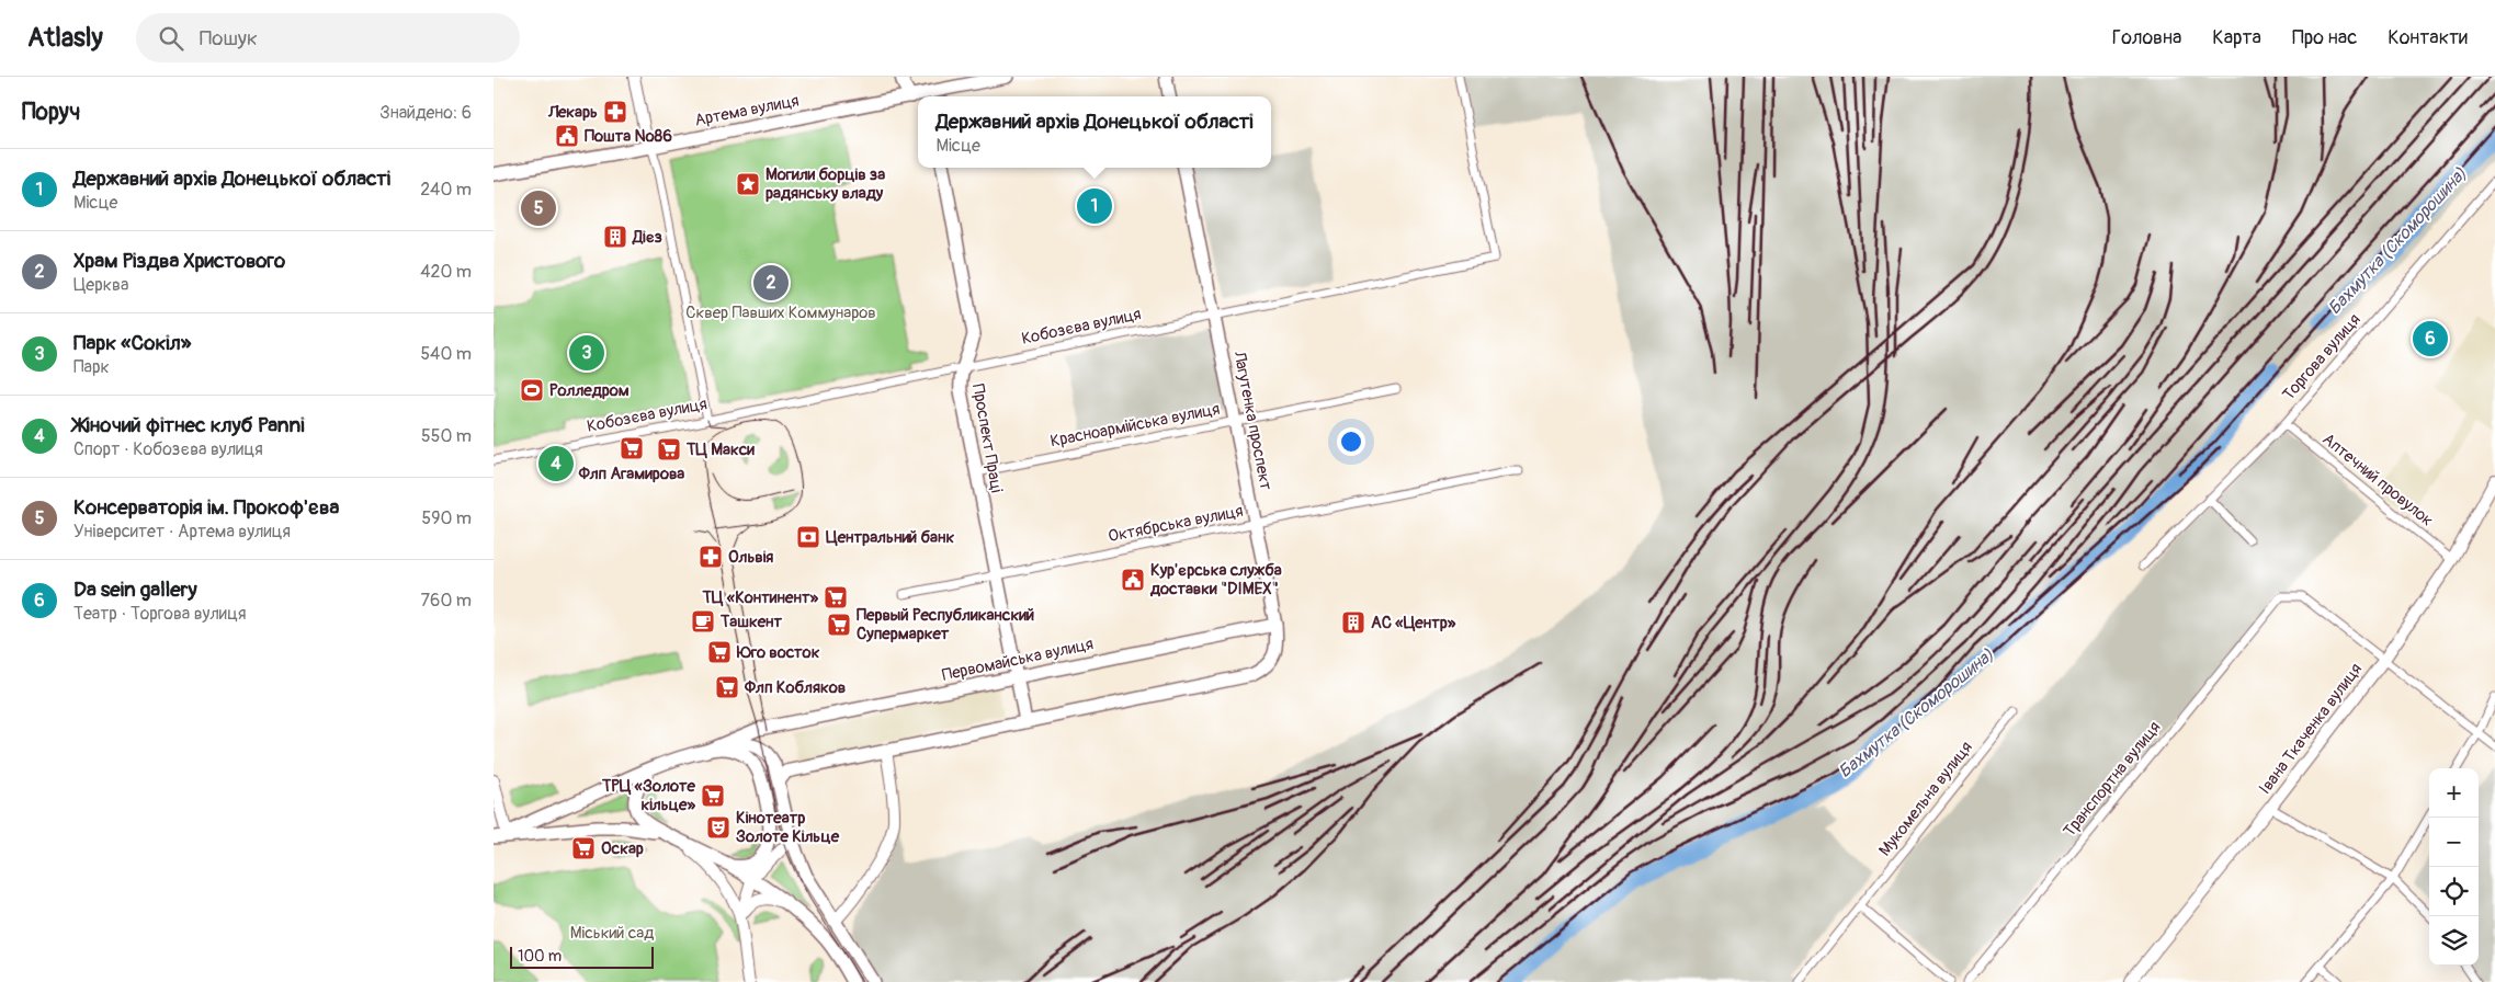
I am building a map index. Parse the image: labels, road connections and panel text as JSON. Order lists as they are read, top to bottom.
{
  "streets": {
    "main road": [
      "Артема вулиця",
      "Лагутенка проспект",
      "Проспект Праці",
      "Первомайська вулиця",
      "Івана Ткаченка вулиця"
    ],
    "street": [
      "Кобозєва вулиця",
      "Торгова вулиця",
      "Красноармійська вулиця",
      "Аптечний провулок",
      "Октябрська вулиця",
      "Транспортна вулиця",
      "Мукомельна вулиця"
    ]
  },
  "crossings": [
    ["Кобозєва вулиця", "Лагутенка проспект"],
    ["Кобозєва вулиця", "Проспект Праці"],
    ["Торгова вулиця", "Аптечний провулок"],
    ["Лагутенка проспект", "Красноармійська вулиця"],
    ["Лагутенка проспект", "Проспект Праці"],
    ["Лагутенка проспект", "Октябрська вулиця"],
    ["Лагутенка проспект", "Первомайська вулиця"],
    ["Красноармійська вулиця", "Проспект Праці"],
    ["Проспект Праці", "Октябрська вулиця"],
    ["Проспект Праці", "Первомайська вулиця"],
    ["Аптечний провулок", "Івана Ткаченка вулиця"],
    ["Івана Ткаченка вулиця", "Транспортна вулиця"]
  ],
  "water": ["Бахмутка (Скоморошина)"],
  "parks": ["Сквер Павших Коммунаров", "Міський сад"],
  "places": {
    "pharmacy": ["Лекарь", "Ольвія"],
    "public building": ["Пошта №86", "Кур'єрська служба доставки \"DIMEX\""],
    "place": ["Могили борців за радянську владу"],
    "building": ["Дієз", "АС «Центр»"],
    "sports": ["Ролледром"],
    "supermarket": [
      "Флп Агамирова",
      "ТЦ Макси",
      "ТЦ «Континент»",
      "Первый Республиканский Супермаркет",
      "Юго восток",
      "Флп Кобляков",
      "ТРЦ «Золоте кільце»",
      "Оскар"
    ],
    "bank": ["Центральний банк"],
    "cafe": ["Ташкент"],
    "theatre": ["Кінотеатр Золоте Кільце"]
  },
  "scale_bar": "100 m",
  "page": {
    "header": "Atlasly",
    "search": "Пошук",
    "nav": [
      "Головна",
      "Карта",
      "Про нас",
      "Контакти"
    ],
    "heading": ["Поруч", "Знайдено: 6"],
    "popup": ["Державний архів Донецької області", "Місце"],
    "list": [
      {
        "mark": "1",
        "name": "Державний архів Донецької області",
        "note": "Місце",
        "value": "240 m"
      },
      {
        "mark": "2",
        "name": "Храм Різдва Христового",
        "note": "Церква",
        "value": "420 m"
      },
      {
        "mark": "3",
        "name": "Парк «Сокіл»",
        "note": "Парк",
        "value": "540 m"
      },
      {
        "mark": "4",
        "name": "Жіночий фітнес клуб Panni",
        "note": "Спорт · Кобозєва вулиця",
        "value": "550 m"
      },
      {
        "mark": "5",
        "name": "Консерваторія ім. Прокоф'єва",
        "note": "Університет · Артема вулиця",
        "value": "590 m"
      },
      {
        "mark": "6",
        "name": "Da sein gallery",
        "note": "Театр · Торгова вулиця",
        "value": "760 m"
      }
    ],
    "pins": [
      "1",
      "5",
      "2",
      "6",
      "3",
      "4"
    ],
    "map_buttons": ["+", "−"],
    "scale": "100 m"
  }
}
